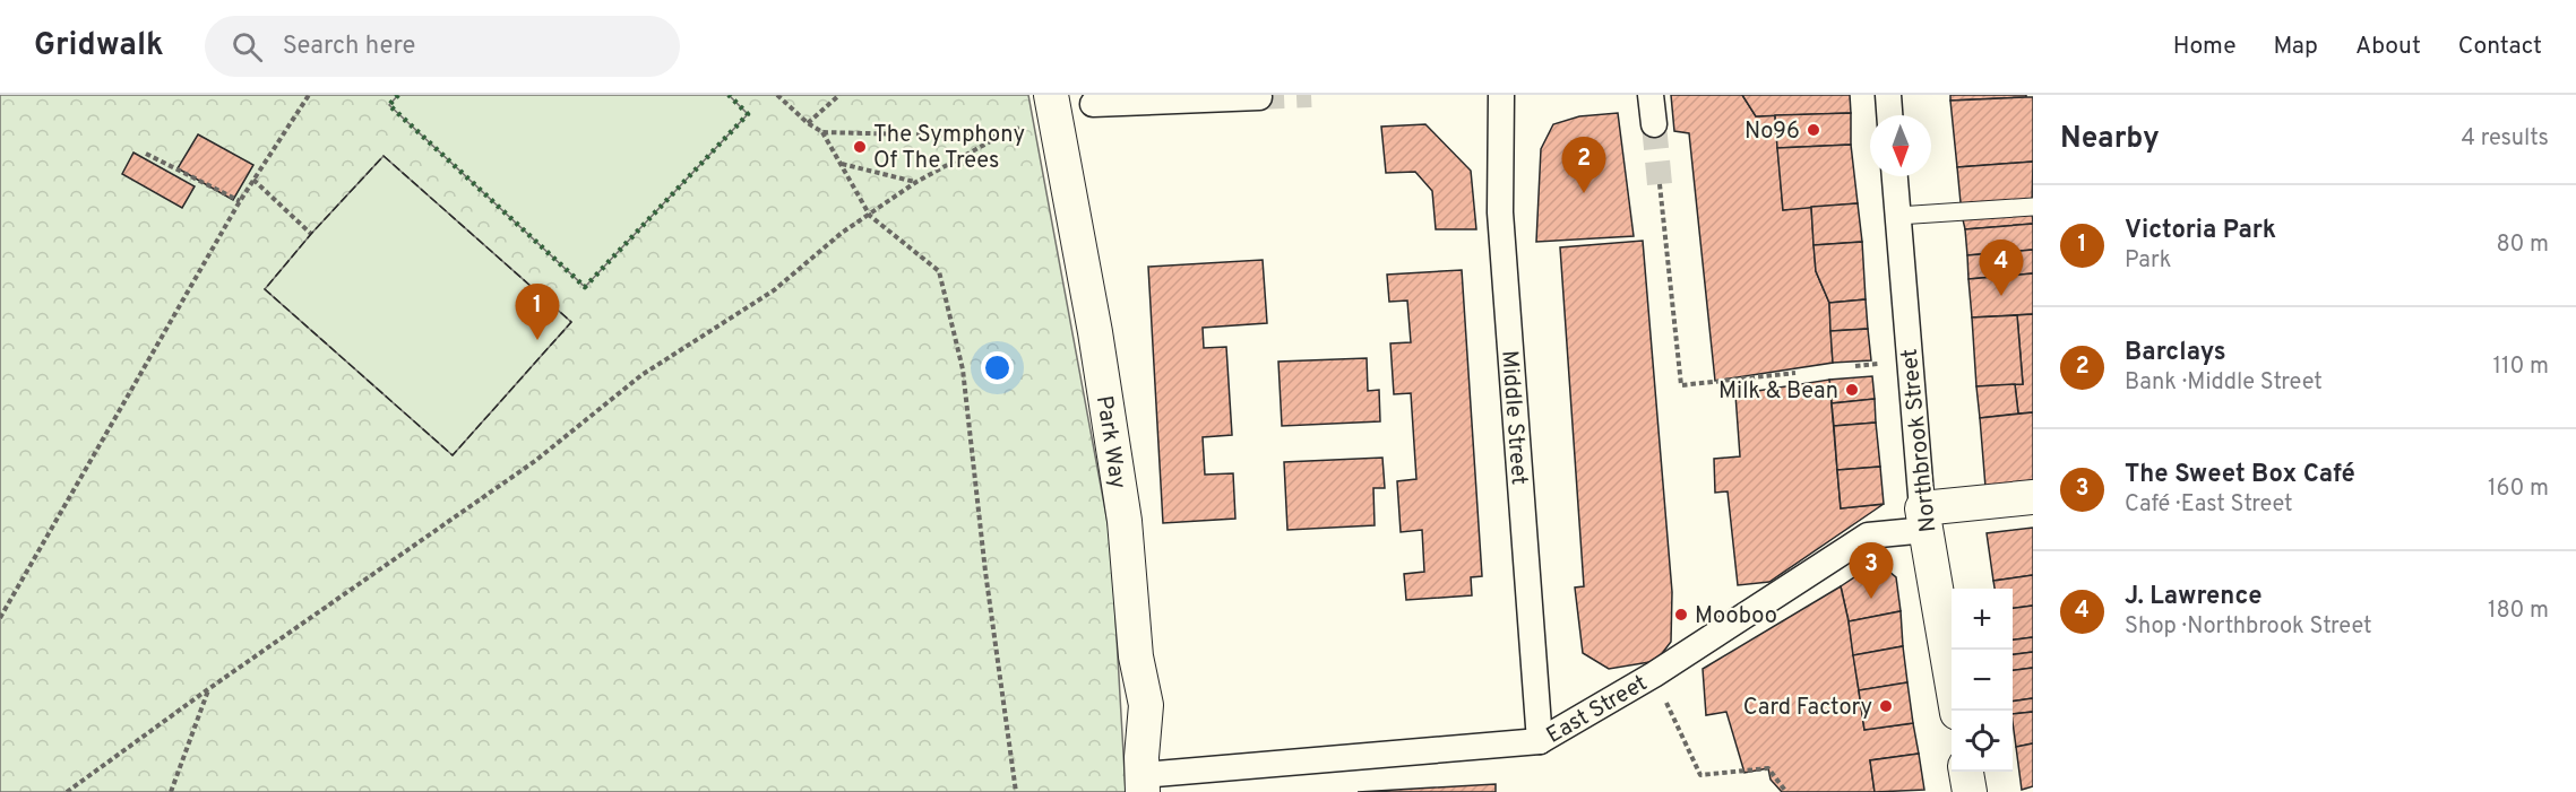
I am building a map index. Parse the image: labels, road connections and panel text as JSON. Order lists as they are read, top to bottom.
{
  "streets": {
    "street": [
      "Middle Street",
      "Northbrook Street",
      "Park Way",
      "East Street"
    ]
  },
  "crossings": [
    ["Middle Street", "East Street"],
    ["Northbrook Street", "East Street"],
    ["Park Way", "East Street"]
  ],
  "places": [
    "No96",
    "The Symphony Of The Trees",
    "Milk & Bean",
    "Mooboo",
    "Card Factory"
  ],
  "north": "bottom",
  "page": {
    "header": "Gridwalk",
    "search": "Search here",
    "nav": [
      "Home",
      "Map",
      "About",
      "Contact"
    ],
    "heading": ["Nearby", "4 results"],
    "pins": [
      "2",
      "4",
      "1",
      "3"
    ],
    "list": [
      {
        "mark": "1",
        "name": "Victoria Park",
        "note": "Park",
        "value": "80 m"
      },
      {
        "mark": "2",
        "name": "Barclays",
        "note": "Bank · Middle Street",
        "value": "110 m"
      },
      {
        "mark": "3",
        "name": "The Sweet Box Café",
        "note": "Café · East Street",
        "value": "160 m"
      },
      {
        "mark": "4",
        "name": "J. Lawrence",
        "note": "Shop · Northbrook Street",
        "value": "180 m"
      }
    ],
    "map_buttons": ["+", "−"]
  }
}
